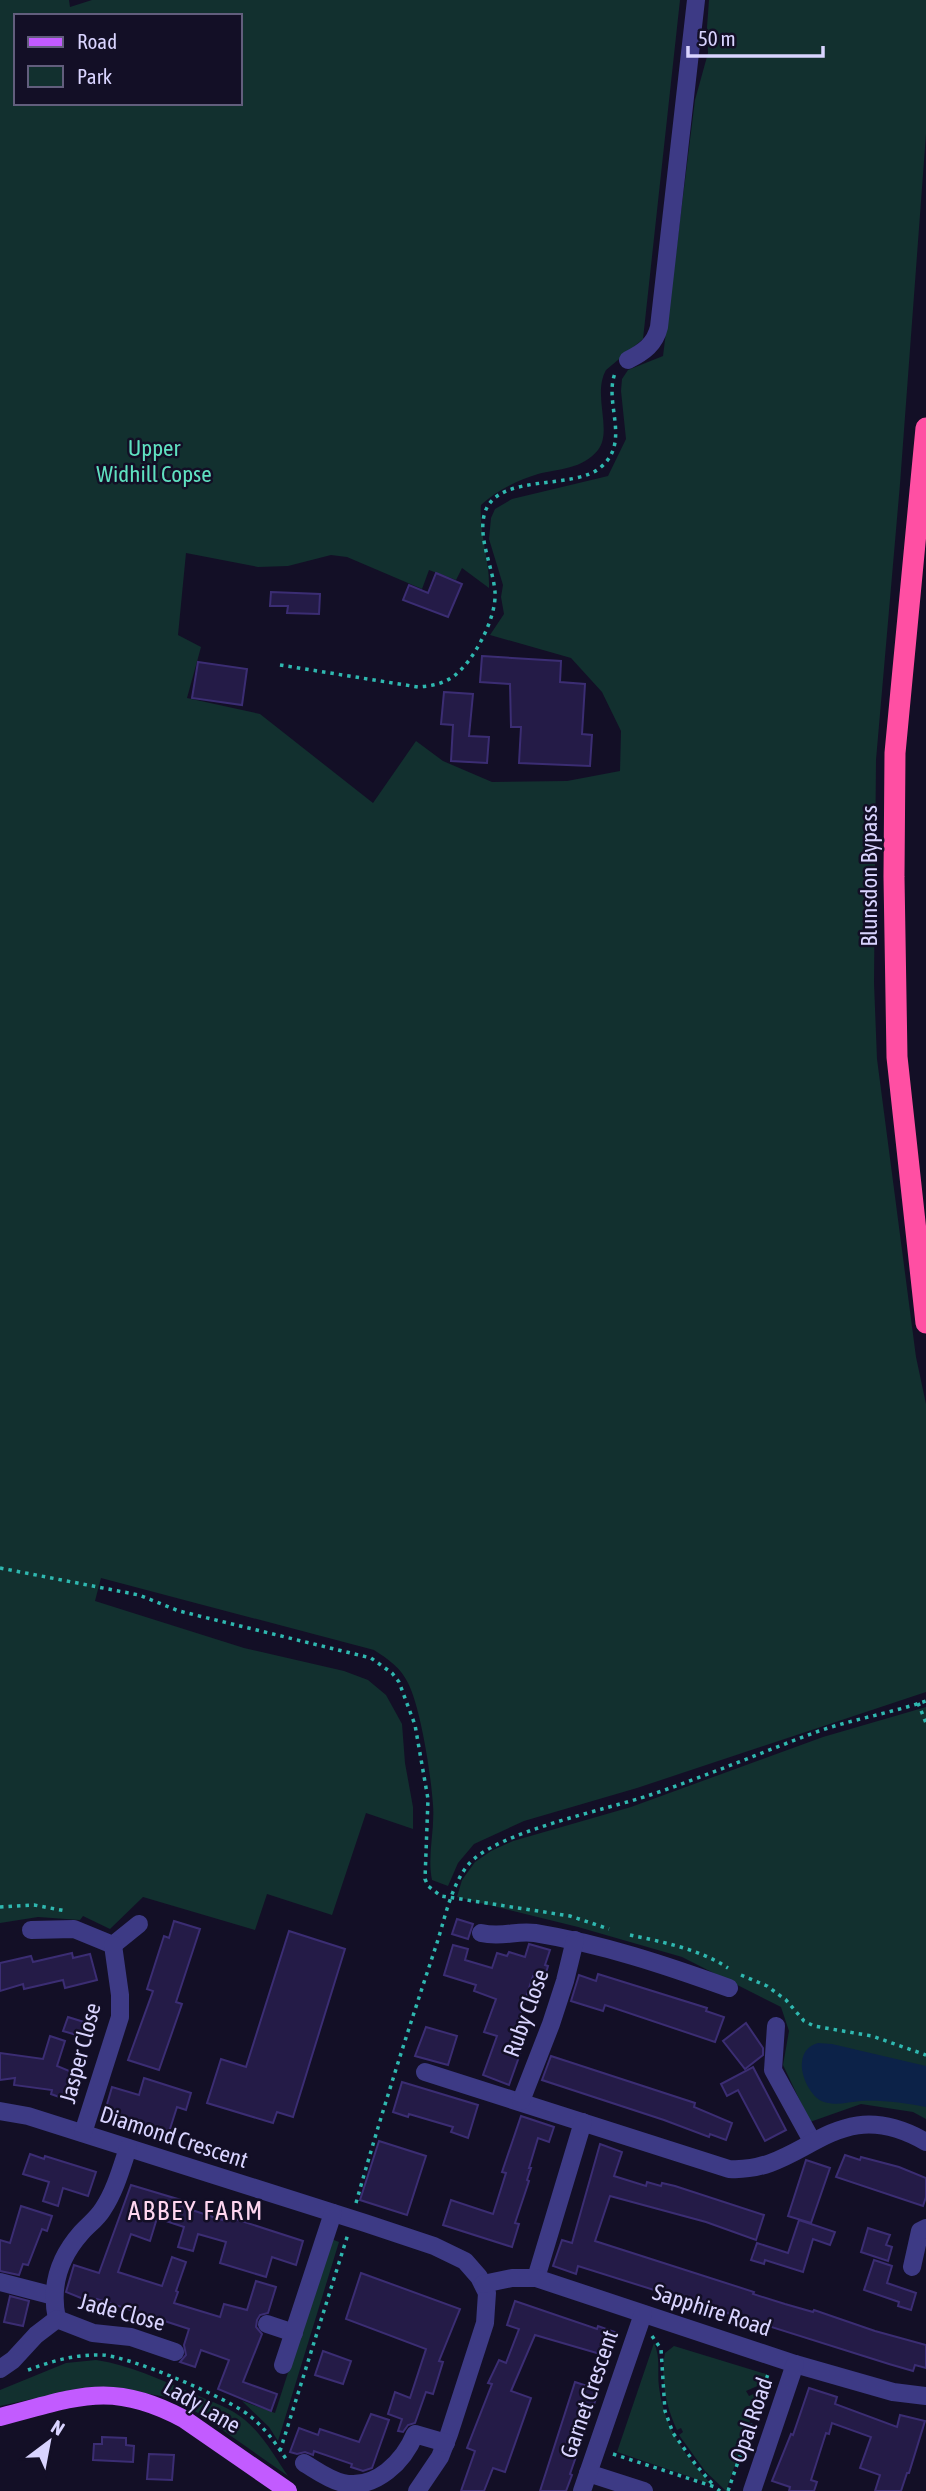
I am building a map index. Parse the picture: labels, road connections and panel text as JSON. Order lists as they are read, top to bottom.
{
  "streets": {
    "highway": ["Blunsdon Bypass"],
    "main road": ["Lady Lane"],
    "street": [
      "Ruby Close",
      "Jasper Close",
      "Diamond Crescent",
      "Sapphire Road",
      "Jade Close",
      "Garnet Crescent",
      "Opal Road"
    ]
  },
  "crossings": [
    ["Jasper Close", "Diamond Crescent"],
    ["Diamond Crescent", "Sapphire Road"],
    ["Diamond Crescent", "Jade Close"],
    ["Sapphire Road", "Garnet Crescent"],
    ["Sapphire Road", "Opal Road"]
  ],
  "districts": ["ABBEY FARM"],
  "parks": ["Upper Widhill Copse"],
  "legend": ["Road", "Park"],
  "scale_bar": "50 m",
  "north": "top right"
}
